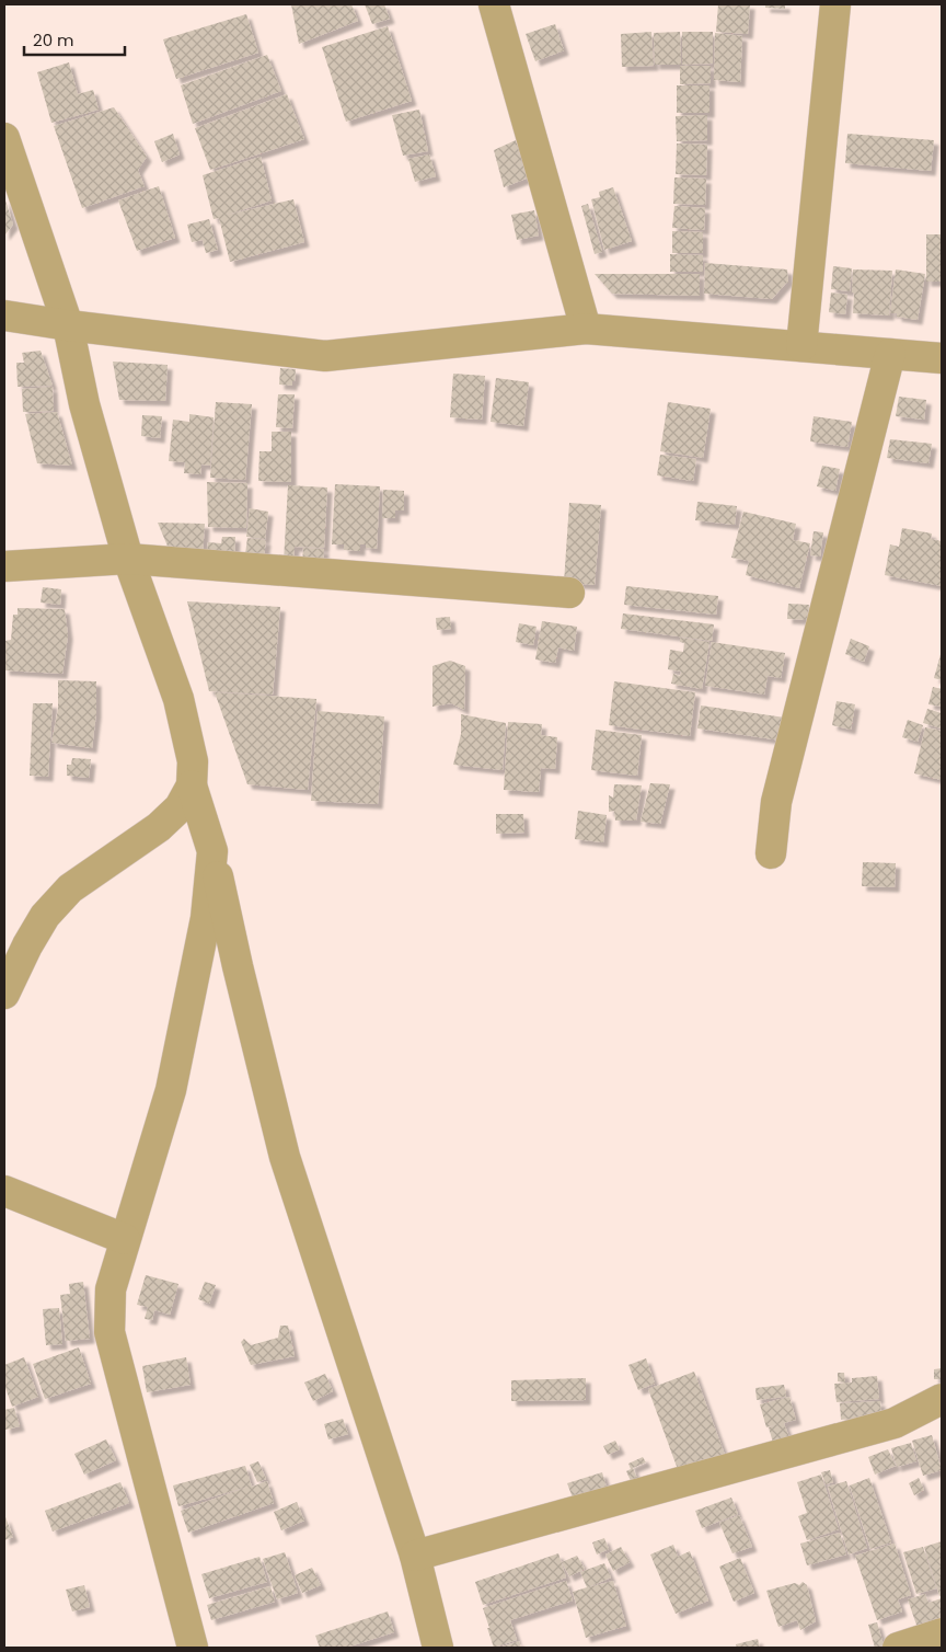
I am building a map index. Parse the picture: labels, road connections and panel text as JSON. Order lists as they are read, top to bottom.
{
  "scale_bar": "20 m"
}
